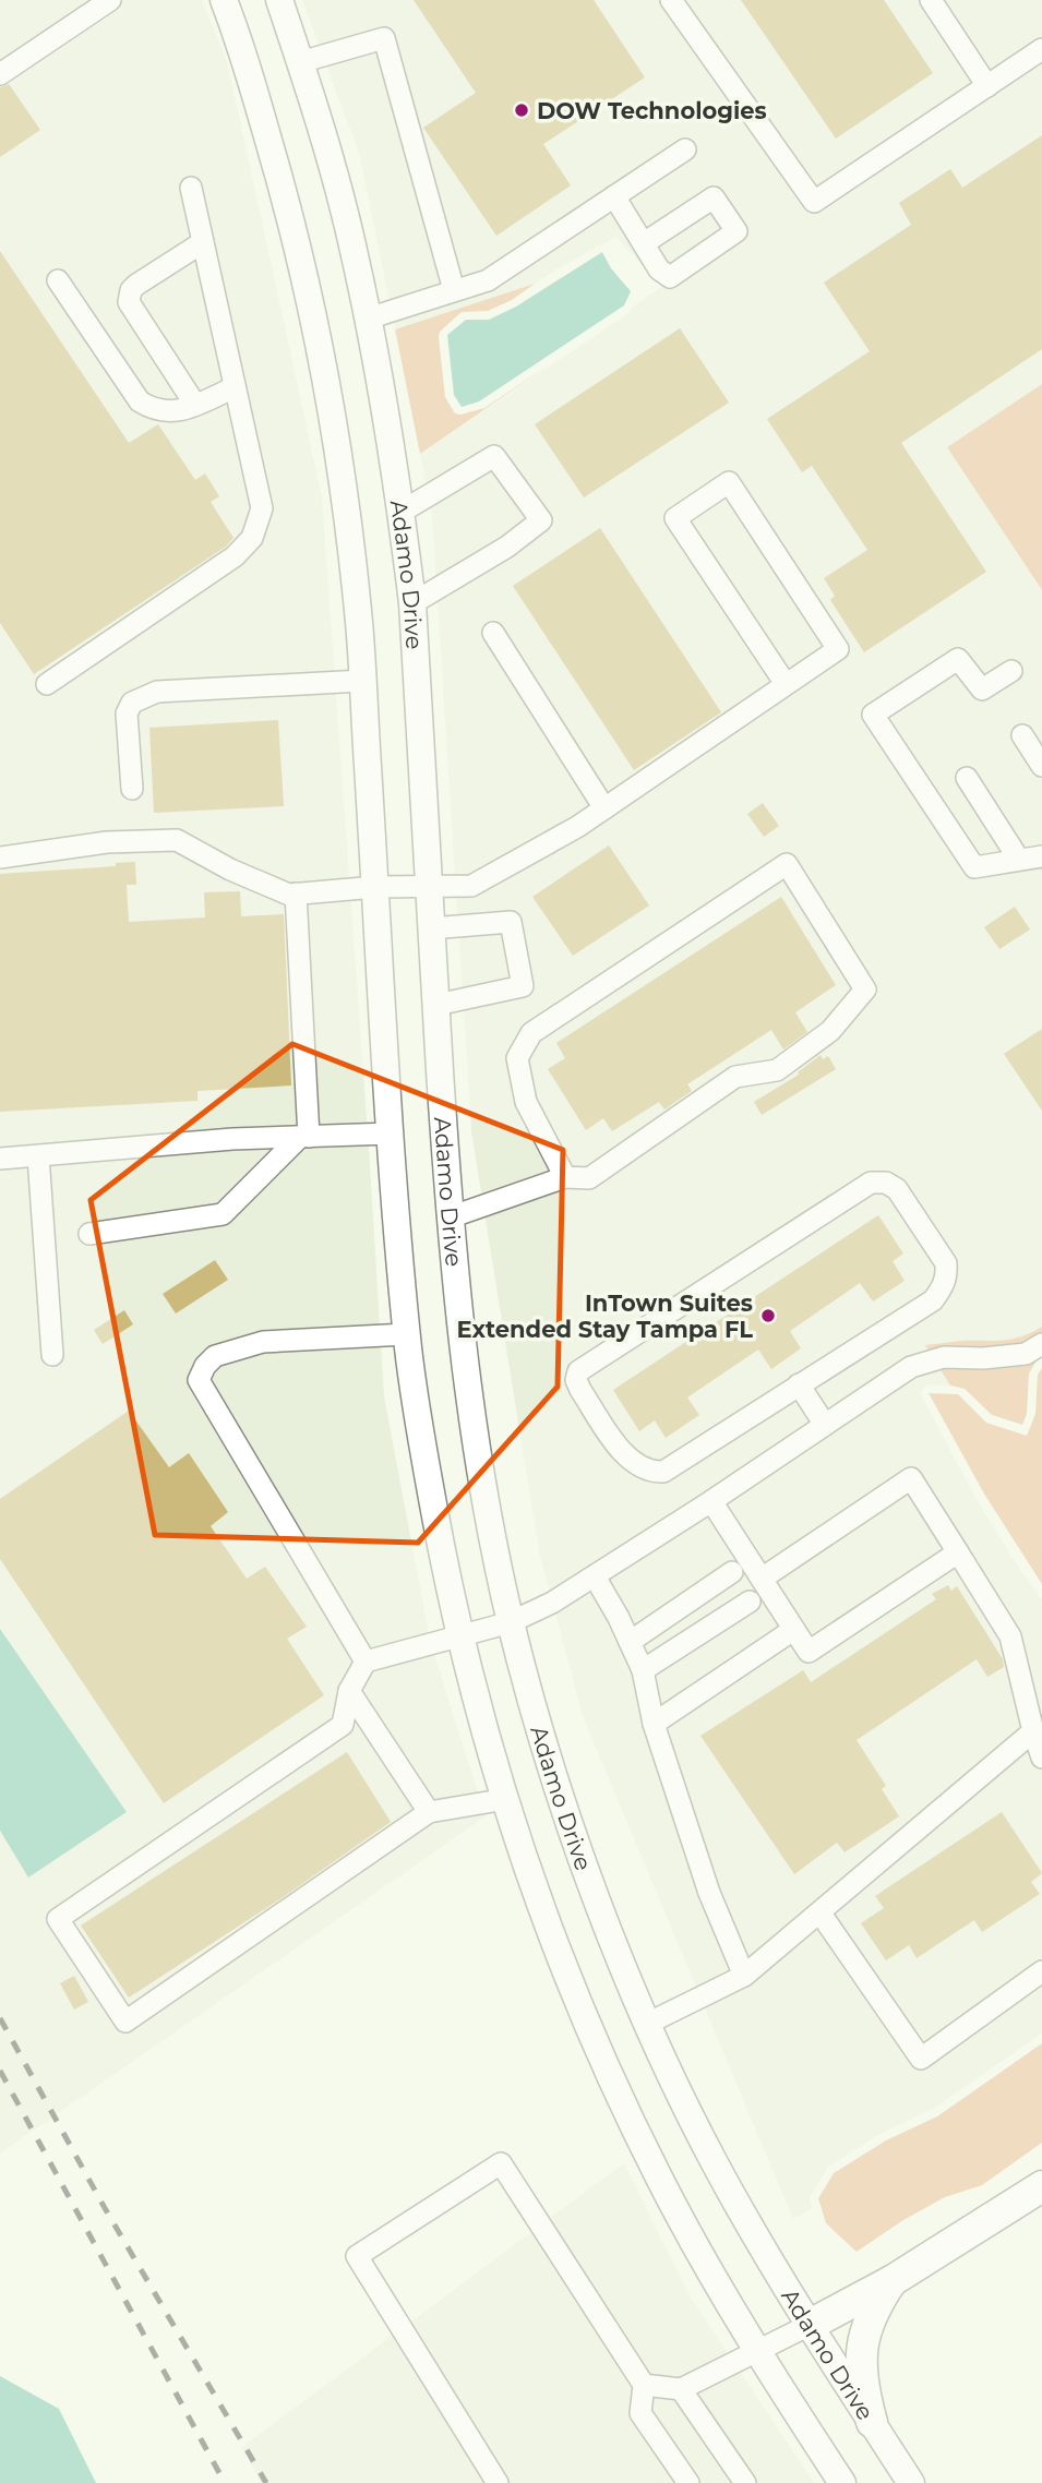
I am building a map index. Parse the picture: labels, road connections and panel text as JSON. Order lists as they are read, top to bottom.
{
  "streets": {
    "main road": ["Adamo Drive"]
  },
  "places": ["DOW Technologies", "InTown Suites Extended Stay Tampa FL"]
}
